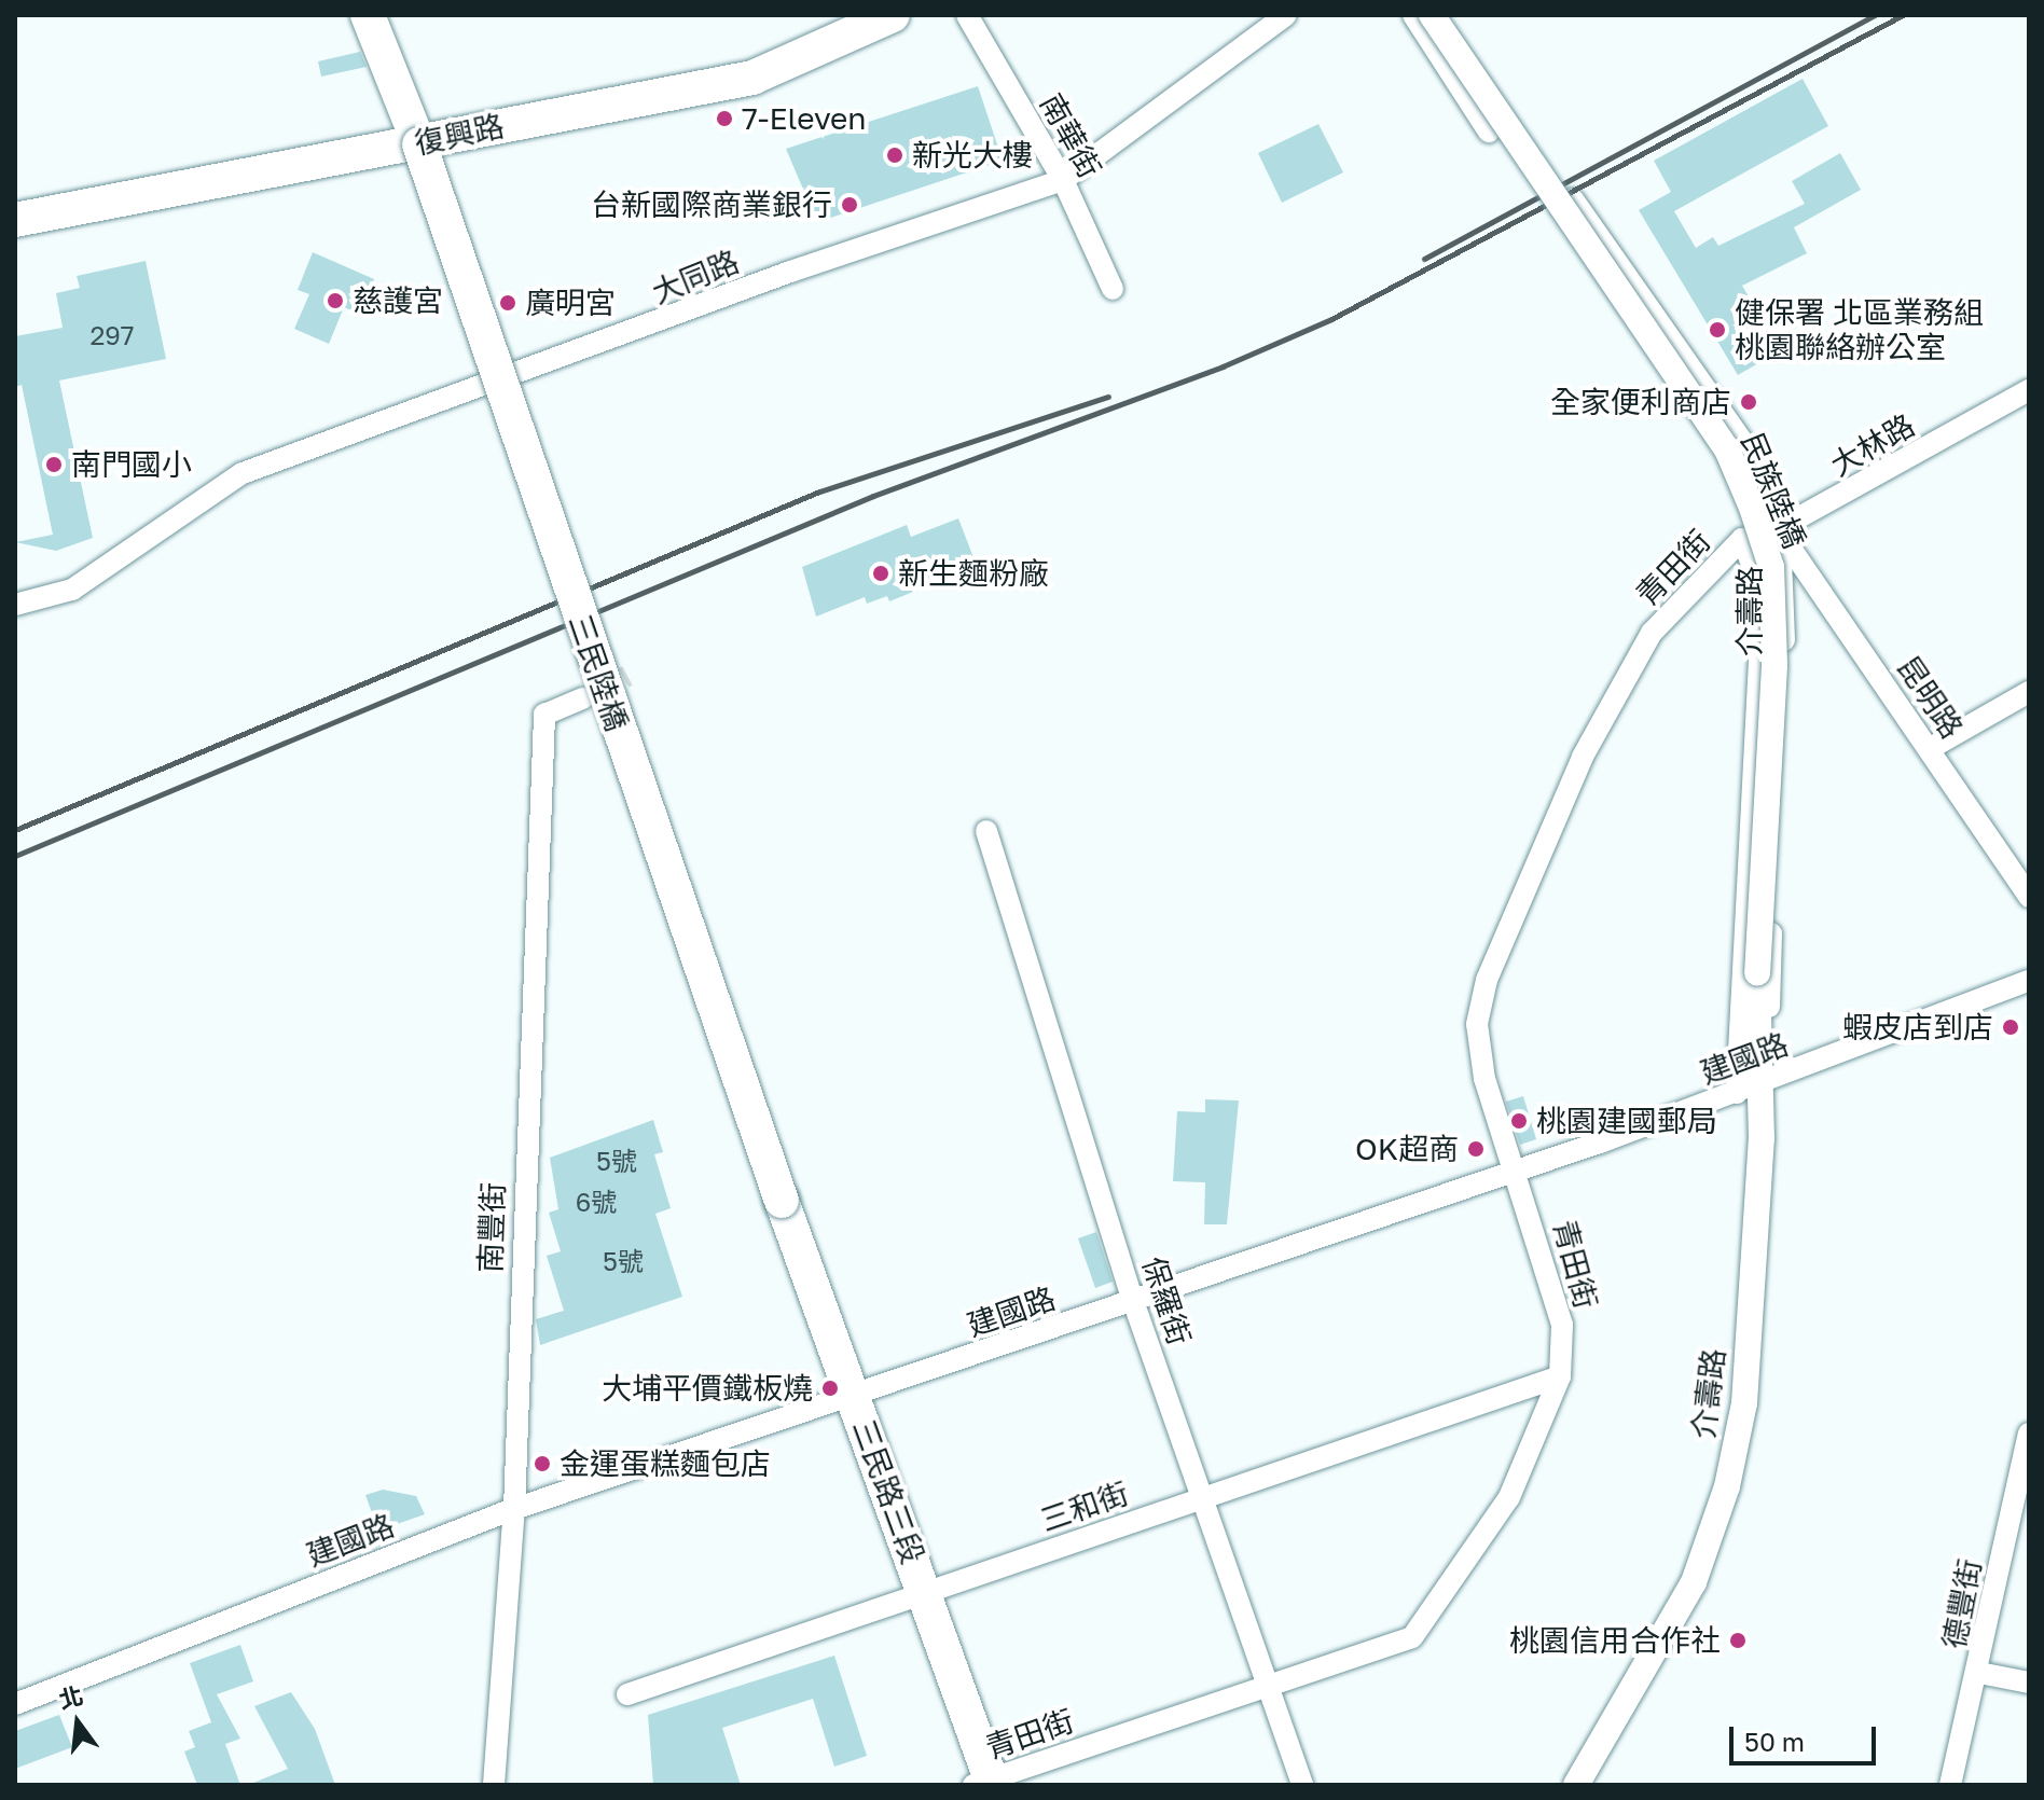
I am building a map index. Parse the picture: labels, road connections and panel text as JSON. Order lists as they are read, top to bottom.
{
  "streets": {
    "main road": ["復興路", "三民陸橋", "三民路三段"],
    "street": [
      "南華街",
      "大同路",
      "大林路",
      "民族陸橋",
      "青田街",
      "介壽路",
      "昆明路",
      "建國路",
      "南豐街",
      "保羅街",
      "三和街",
      "德豐街"
    ]
  },
  "crossings": [
    ["復興路", "三民陸橋"],
    ["南華街", "大同路"],
    ["大林路", "青田街"],
    ["大林路", "介壽路"],
    ["大林路", "昆明路"],
    ["民族陸橋", "介壽路"],
    ["青田街", "介壽路"],
    ["青田街", "建國路"],
    ["青田街", "保羅街"],
    ["青田街", "三民路三段"],
    ["青田街", "三和街"],
    ["介壽路", "昆明路"],
    ["介壽路", "建國路"],
    ["三民陸橋", "三民路三段"],
    ["建國路", "南豐街"],
    ["建國路", "保羅街"],
    ["建國路", "三民路三段"],
    ["保羅街", "三和街"],
    ["三民路三段", "三和街"]
  ],
  "places": [
    "7-Eleven",
    "新光大樓",
    "台新國際商業銀行",
    "慈護宮",
    "廣明宮",
    "健保署 北區業務組 桃園聯絡辦公室",
    "全家便利商店",
    "南門國小",
    "新生麵粉廠",
    "蝦皮店到店",
    "桃園建國郵局",
    "OK超商",
    "大埔平價鐵板燒",
    "金運蛋糕麵包店",
    "桃園信用合作社"
  ],
  "house_numbers": [
    "297",
    "5號",
    "6號",
    "5號"
  ],
  "scale_bar": "50 m",
  "north": "top"
}
